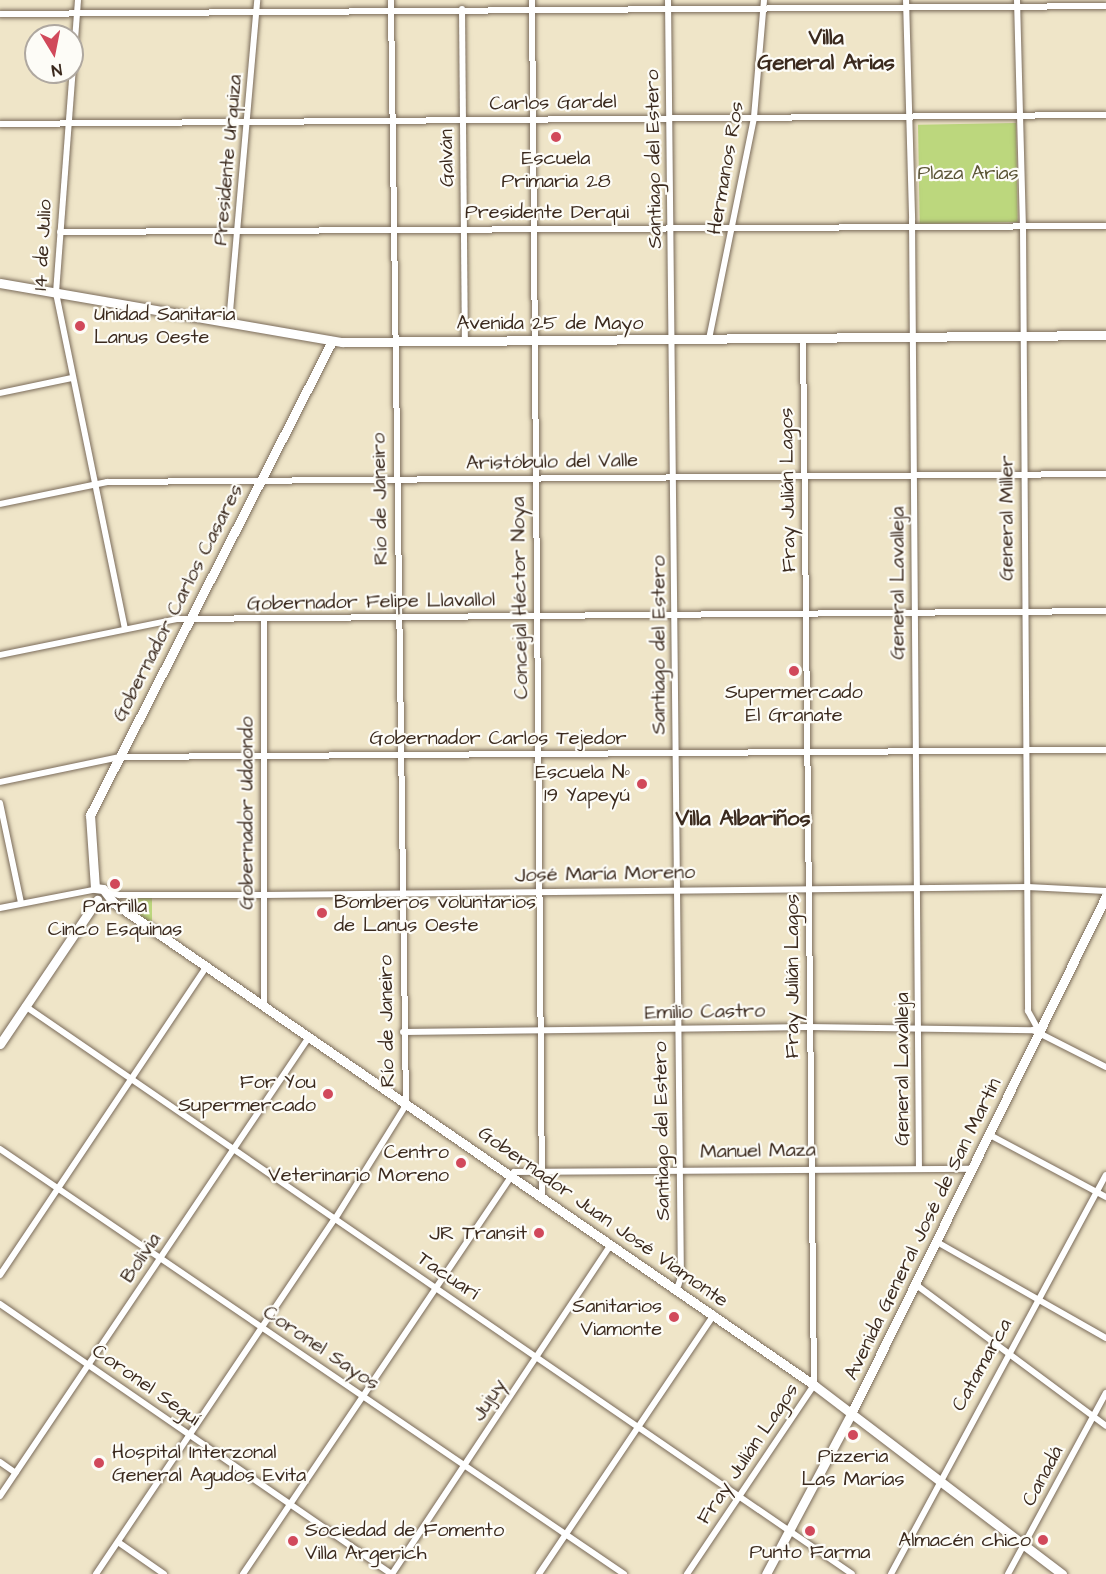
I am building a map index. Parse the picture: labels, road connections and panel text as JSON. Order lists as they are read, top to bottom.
{
  "streets": {
    "street": [
      "Carlos Gardel",
      "Galván",
      "Santiago del Estero",
      "Presidente Urquiza",
      "Hermanos Ros",
      "Presidente Derqui",
      "14 de Julio",
      "Avenida 25 de Mayo",
      "Aristóbulo del Valle",
      "Fray Julián Lagos",
      "Río de Janeiro",
      "General Miller",
      "General Lavalleja",
      "Concejal Héctor Noya",
      "Gobernador Felipe Llavallol",
      "Gobernador Carlos Casares",
      "Gobernador Carlos Tejedor",
      "Gobernador Udaondo",
      "José María Moreno",
      "Emilio Castro",
      "Manuel Maza",
      "Gobernador Juan José Viamonte",
      "Avenida General José de San Martín",
      "Bolivia",
      "Tacuarí",
      "Coronel Sayos",
      "Catamarca",
      "Coronel Seguí",
      "Jujuy",
      "Canadá"
    ]
  },
  "crossings": [
    ["Carlos Gardel", "Galván"],
    ["Carlos Gardel", "Santiago del Estero"],
    ["Carlos Gardel", "Presidente Urquiza"],
    ["Carlos Gardel", "Hermanos Ros"],
    ["Carlos Gardel", "14 de Julio"],
    ["Carlos Gardel", "Río de Janeiro"],
    ["Carlos Gardel", "General Miller"],
    ["Carlos Gardel", "General Lavalleja"],
    ["Carlos Gardel", "Concejal Héctor Noya"],
    ["Galván", "Presidente Derqui"],
    ["Galván", "Avenida 25 de Mayo"],
    ["Santiago del Estero", "Presidente Derqui"],
    ["Santiago del Estero", "Avenida 25 de Mayo"],
    ["Santiago del Estero", "Aristóbulo del Valle"],
    ["Santiago del Estero", "Gobernador Felipe Llavallol"],
    ["Santiago del Estero", "Gobernador Carlos Tejedor"],
    ["Santiago del Estero", "José María Moreno"],
    ["Santiago del Estero", "Emilio Castro"],
    ["Santiago del Estero", "Manuel Maza"],
    ["Santiago del Estero", "Gobernador Juan José Viamonte"],
    ["Presidente Urquiza", "Presidente Derqui"],
    ["Presidente Urquiza", "Avenida 25 de Mayo"],
    ["Hermanos Ros", "Presidente Derqui"],
    ["Hermanos Ros", "Avenida 25 de Mayo"],
    ["Presidente Derqui", "14 de Julio"],
    ["Presidente Derqui", "Río de Janeiro"],
    ["Presidente Derqui", "General Miller"],
    ["Presidente Derqui", "General Lavalleja"],
    ["Presidente Derqui", "Concejal Héctor Noya"],
    ["14 de Julio", "Avenida 25 de Mayo"],
    ["14 de Julio", "Aristóbulo del Valle"],
    ["14 de Julio", "Gobernador Felipe Llavallol"],
    ["Avenida 25 de Mayo", "Fray Julián Lagos"],
    ["Avenida 25 de Mayo", "Río de Janeiro"],
    ["Avenida 25 de Mayo", "General Miller"],
    ["Avenida 25 de Mayo", "General Lavalleja"],
    ["Avenida 25 de Mayo", "Concejal Héctor Noya"],
    ["Avenida 25 de Mayo", "Gobernador Carlos Casares"],
    ["Aristóbulo del Valle", "Fray Julián Lagos"],
    ["Aristóbulo del Valle", "Río de Janeiro"],
    ["Aristóbulo del Valle", "General Miller"],
    ["Aristóbulo del Valle", "General Lavalleja"],
    ["Aristóbulo del Valle", "Concejal Héctor Noya"],
    ["Aristóbulo del Valle", "Gobernador Carlos Casares"],
    ["Fray Julián Lagos", "Gobernador Felipe Llavallol"],
    ["Fray Julián Lagos", "Gobernador Carlos Tejedor"],
    ["Fray Julián Lagos", "José María Moreno"],
    ["Fray Julián Lagos", "Emilio Castro"],
    ["Fray Julián Lagos", "Manuel Maza"],
    ["Fray Julián Lagos", "Gobernador Juan José Viamonte"],
    ["Fray Julián Lagos", "Tacuarí"],
    ["Río de Janeiro", "Gobernador Felipe Llavallol"],
    ["Río de Janeiro", "Gobernador Carlos Tejedor"],
    ["Río de Janeiro", "José María Moreno"],
    ["Río de Janeiro", "Emilio Castro"],
    ["Río de Janeiro", "Gobernador Juan José Viamonte"],
    ["General Miller", "Gobernador Felipe Llavallol"],
    ["General Miller", "Gobernador Carlos Tejedor"],
    ["General Miller", "José María Moreno"],
    ["General Miller", "Emilio Castro"],
    ["General Miller", "Avenida General José de San Martín"],
    ["General Lavalleja", "Gobernador Felipe Llavallol"],
    ["General Lavalleja", "Gobernador Carlos Tejedor"],
    ["General Lavalleja", "José María Moreno"],
    ["General Lavalleja", "Emilio Castro"],
    ["General Lavalleja", "Manuel Maza"],
    ["Concejal Héctor Noya", "Gobernador Felipe Llavallol"],
    ["Concejal Héctor Noya", "Gobernador Carlos Tejedor"],
    ["Concejal Héctor Noya", "José María Moreno"],
    ["Concejal Héctor Noya", "Emilio Castro"],
    ["Concejal Héctor Noya", "Manuel Maza"],
    ["Concejal Héctor Noya", "Gobernador Juan José Viamonte"],
    ["Gobernador Felipe Llavallol", "Gobernador Carlos Casares"],
    ["Gobernador Felipe Llavallol", "Gobernador Udaondo"],
    ["Gobernador Carlos Casares", "Gobernador Carlos Tejedor"],
    ["Gobernador Carlos Casares", "José María Moreno"],
    ["Gobernador Carlos Casares", "Gobernador Juan José Viamonte"],
    ["Gobernador Carlos Tejedor", "Gobernador Udaondo"],
    ["Gobernador Udaondo", "José María Moreno"],
    ["Gobernador Udaondo", "Gobernador Juan José Viamonte"],
    ["José María Moreno", "Gobernador Juan José Viamonte"],
    ["José María Moreno", "Avenida General José de San Martín"],
    ["Emilio Castro", "Avenida General José de San Martín"],
    ["Manuel Maza", "Gobernador Juan José Viamonte"],
    ["Manuel Maza", "Avenida General José de San Martín"],
    ["Gobernador Juan José Viamonte", "Avenida General José de San Martín"],
    ["Gobernador Juan José Viamonte", "Bolivia"],
    ["Gobernador Juan José Viamonte", "Catamarca"],
    ["Gobernador Juan José Viamonte", "Jujuy"],
    ["Gobernador Juan José Viamonte", "Canadá"],
    ["Avenida General José de San Martín", "Tacuarí"],
    ["Bolivia", "Tacuarí"],
    ["Bolivia", "Coronel Sayos"],
    ["Bolivia", "Coronel Seguí"],
    ["Tacuarí", "Jujuy"],
    ["Coronel Sayos", "Jujuy"],
    ["Coronel Seguí", "Jujuy"]
  ],
  "districts": ["Villa General Arias", "Villa Albariños"],
  "parks": ["Plaza Arias"],
  "places": [
    "Escuela Primaria 28",
    "Unidad Sanitaria Lanus Oeste",
    "Supermercado El Granate",
    "Escuela Nº 19 Yapeyú",
    "Parrilla Cinco Esquinas",
    "Bomberos voluntarios de Lanus Oeste",
    "For You Supermercado",
    "Centro Veterinario Moreno",
    "JR Transit",
    "Sanitarios Viamonte",
    "Pizzeria Las Marías",
    "Hospital Interzonal General Agudos Evita",
    "Punto Farma",
    "Almacén chico",
    "Sociedad de Fomento Villa Argerich"
  ],
  "north": "bottom"
}
